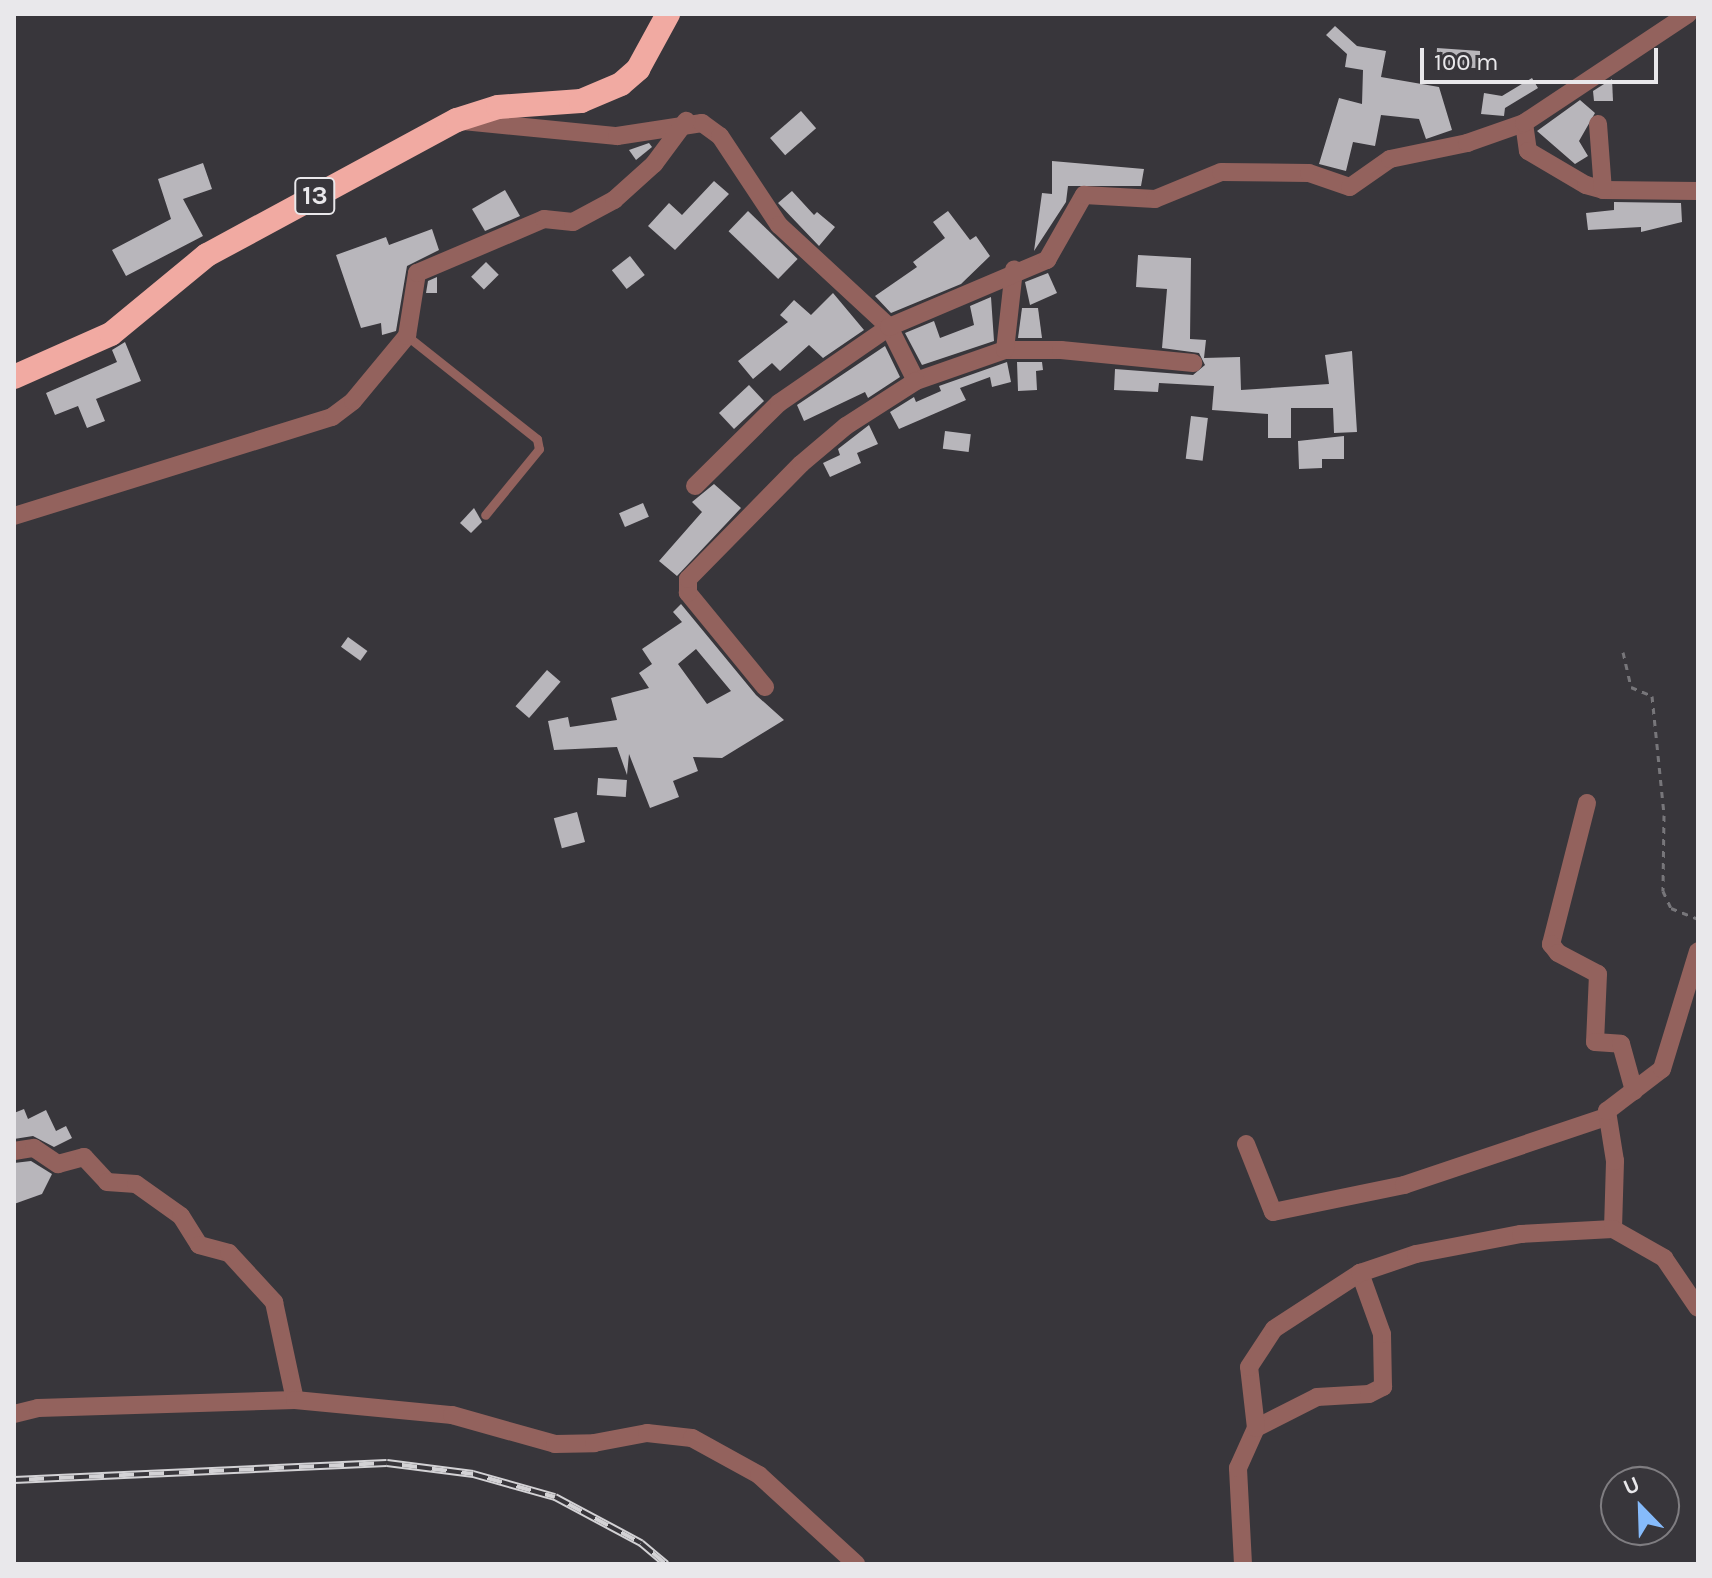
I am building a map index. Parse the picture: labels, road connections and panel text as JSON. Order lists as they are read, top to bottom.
{
  "streets": {
    "highway": ["13"]
  },
  "scale_bar": "100 m",
  "north": "top left"
}
